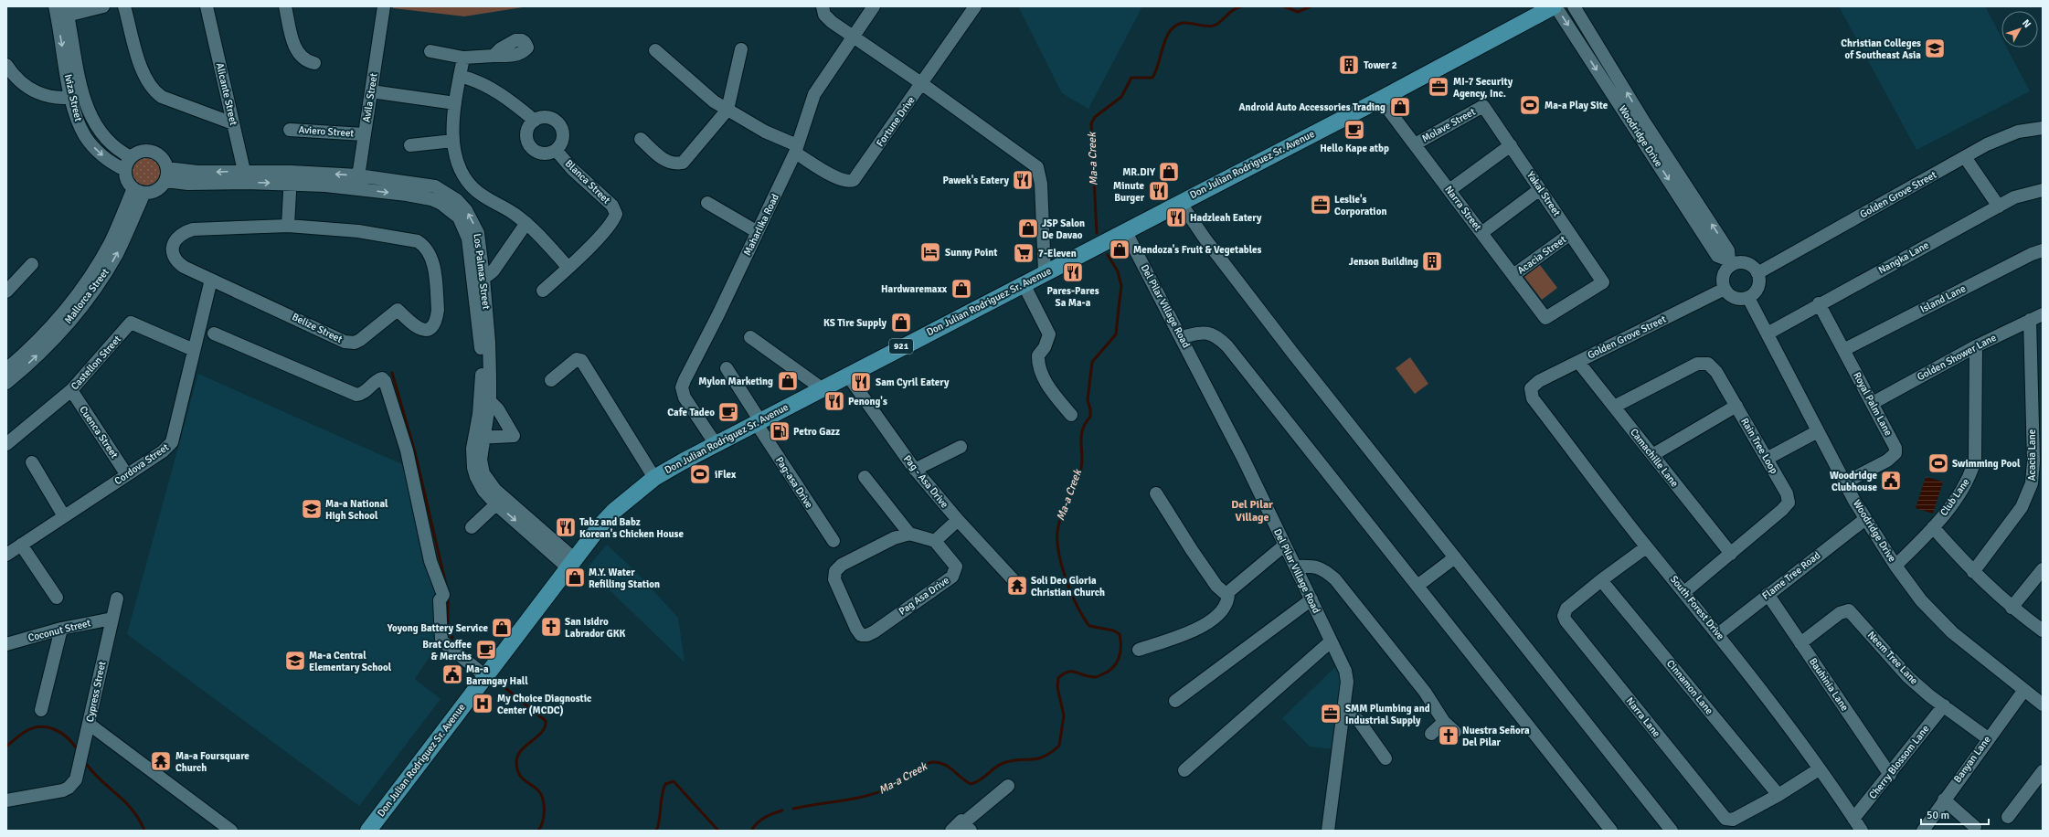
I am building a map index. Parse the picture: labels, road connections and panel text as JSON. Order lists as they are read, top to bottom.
{
  "streets": {
    "main road": ["Don Julian Rodriguez Sr. Avenue", "921"],
    "street": [
      "Alicante Street",
      "Iviza Street",
      "Avila Street",
      "Fortune Drive",
      "Molave Street",
      "Aviero Street",
      "Woodridge Drive",
      "Blanca Street",
      "Yakal Street",
      "Golden Grove Street",
      "Narra Street",
      "Maharlika Road",
      "Acacia Street",
      "Nangka Lane",
      "Los Palmas Street",
      "Mallorca Street",
      "Island Lane",
      "Del Pilar Village Road",
      "Belize Street",
      "Golden Shower Lane",
      "Castellon Street",
      "Royal Palm Lane",
      "Cuenca Street",
      "Rain Tree Loop",
      "Acacia Lane",
      "Camachille Lane",
      "Cordova Street",
      "Pag - Asa Drive",
      "Pag-asa Drive",
      "Club Lane",
      "Flame Tree Road",
      "Pag Asa Drive",
      "South Forest Drive",
      "Coconut Street",
      "Neem Tree Lane",
      "Bauhinia Lane",
      "Cinnamon Lane",
      "Cypress Street",
      "Narra Lane",
      "Banyan Lane",
      "Cherry Blossom Lane"
    ]
  },
  "crossings": [
    ["Alicante Street", "Los Palmas Street"],
    ["Iviza Street", "Los Palmas Street"],
    ["Iviza Street", "Mallorca Street"],
    ["Avila Street", "Aviero Street"],
    ["Avila Street", "Los Palmas Street"],
    ["Fortune Drive", "Maharlika Road"],
    ["Molave Street", "Yakal Street"],
    ["Molave Street", "Narra Street"],
    ["Woodridge Drive", "Don Julian Rodriguez Sr. Avenue"],
    ["Woodridge Drive", "Golden Grove Street"],
    ["Woodridge Drive", "Nangka Lane"],
    ["Woodridge Drive", "Royal Palm Lane"],
    ["Woodridge Drive", "Club Lane"],
    ["Woodridge Drive", "Flame Tree Road"],
    ["Woodridge Drive", "Banyan Lane"],
    ["Don Julian Rodriguez Sr. Avenue", "Narra Street"],
    ["Don Julian Rodriguez Sr. Avenue", "Maharlika Road"],
    ["Don Julian Rodriguez Sr. Avenue", "Los Palmas Street"],
    ["Don Julian Rodriguez Sr. Avenue", "Del Pilar Village Road"],
    ["Don Julian Rodriguez Sr. Avenue", "Pag - Asa Drive"],
    ["Don Julian Rodriguez Sr. Avenue", "Pag-asa Drive"],
    ["Yakal Street", "Narra Street"],
    ["Yakal Street", "Acacia Street"],
    ["Golden Grove Street", "Camachille Lane"],
    ["Golden Grove Street", "South Forest Drive"],
    ["Narra Street", "Acacia Street"],
    ["Nangka Lane", "Royal Palm Lane"],
    ["Los Palmas Street", "Mallorca Street"],
    ["Island Lane", "Royal Palm Lane"],
    ["Belize Street", "Cordova Street"],
    ["Golden Shower Lane", "Royal Palm Lane"],
    ["Golden Shower Lane", "Acacia Lane"],
    ["Golden Shower Lane", "Club Lane"],
    ["Castellon Street", "Cuenca Street"],
    ["Castellon Street", "Cordova Street"],
    ["Cuenca Street", "Cordova Street"],
    ["Rain Tree Loop", "Camachille Lane"],
    ["Rain Tree Loop", "South Forest Drive"],
    ["Flame Tree Road", "South Forest Drive"],
    ["Flame Tree Road", "Bauhinia Lane"],
    ["South Forest Drive", "Narra Lane"],
    ["South Forest Drive", "Cherry Blossom Lane"],
    ["Coconut Street", "Cypress Street"],
    ["Neem Tree Lane", "Bauhinia Lane"],
    ["Neem Tree Lane", "Banyan Lane"],
    ["Neem Tree Lane", "Cherry Blossom Lane"],
    ["Bauhinia Lane", "Cherry Blossom Lane"],
    ["Cinnamon Lane", "Narra Lane"]
  ],
  "districts": ["Del Pilar Village"],
  "water": ["Ma-a Creek"],
  "places": {
    "school or university": ["Christian Colleges of Southeast Asia", "Ma-a National High School", "Ma-a Central Elementary School"],
    "building": ["Tower 2", "Jenson Building"],
    "office": ["MI-7 Security Agency, Inc.", "Leslie's Corporation", "SMM Plumbing and Industrial Supply"],
    "sports": ["Ma-a Play Site", "Swimming Pool", "iFlex"],
    "shop": [
      "Android Auto Accessories Trading",
      "MR.DIY",
      "JSP Salon De Davao",
      "Mendoza's Fruit & Vegetables",
      "Hardwaremaxx",
      "KS Tire Supply",
      "Mylon Marketing",
      "M.Y. Water Refilling Station",
      "Yoyong Battery Service"
    ],
    "cafe": ["Hello Kape atbp", "Cafe Tadeo", "Brat Coffee & Merchs"],
    "restaurant": [
      "Pawek's Eatery",
      "Minute Burger",
      "Hadzleah Eatery",
      "Pares-Pares Sa Ma-a",
      "Sam Cyril Eatery",
      "Penong's",
      "Tabz and Babz Korean's Chicken House"
    ],
    "hotel": ["Sunny Point"],
    "supermarket": ["7-Eleven"],
    "fuel station": ["Petro Gazz"],
    "public building": ["Woodridge Clubhouse", "Ma-a Barangay Hall"],
    "temple": ["Soli Deo Gloria Christian Church", "Ma-a Foursquare Church"],
    "church": ["San Isidro Labrador GKK", "Nuestra Señora Del Pilar"],
    "hospital": ["My Choice Diagnostic Center (MCDC)"]
  },
  "scale_bar": "50 m",
  "north": "top right"
}
